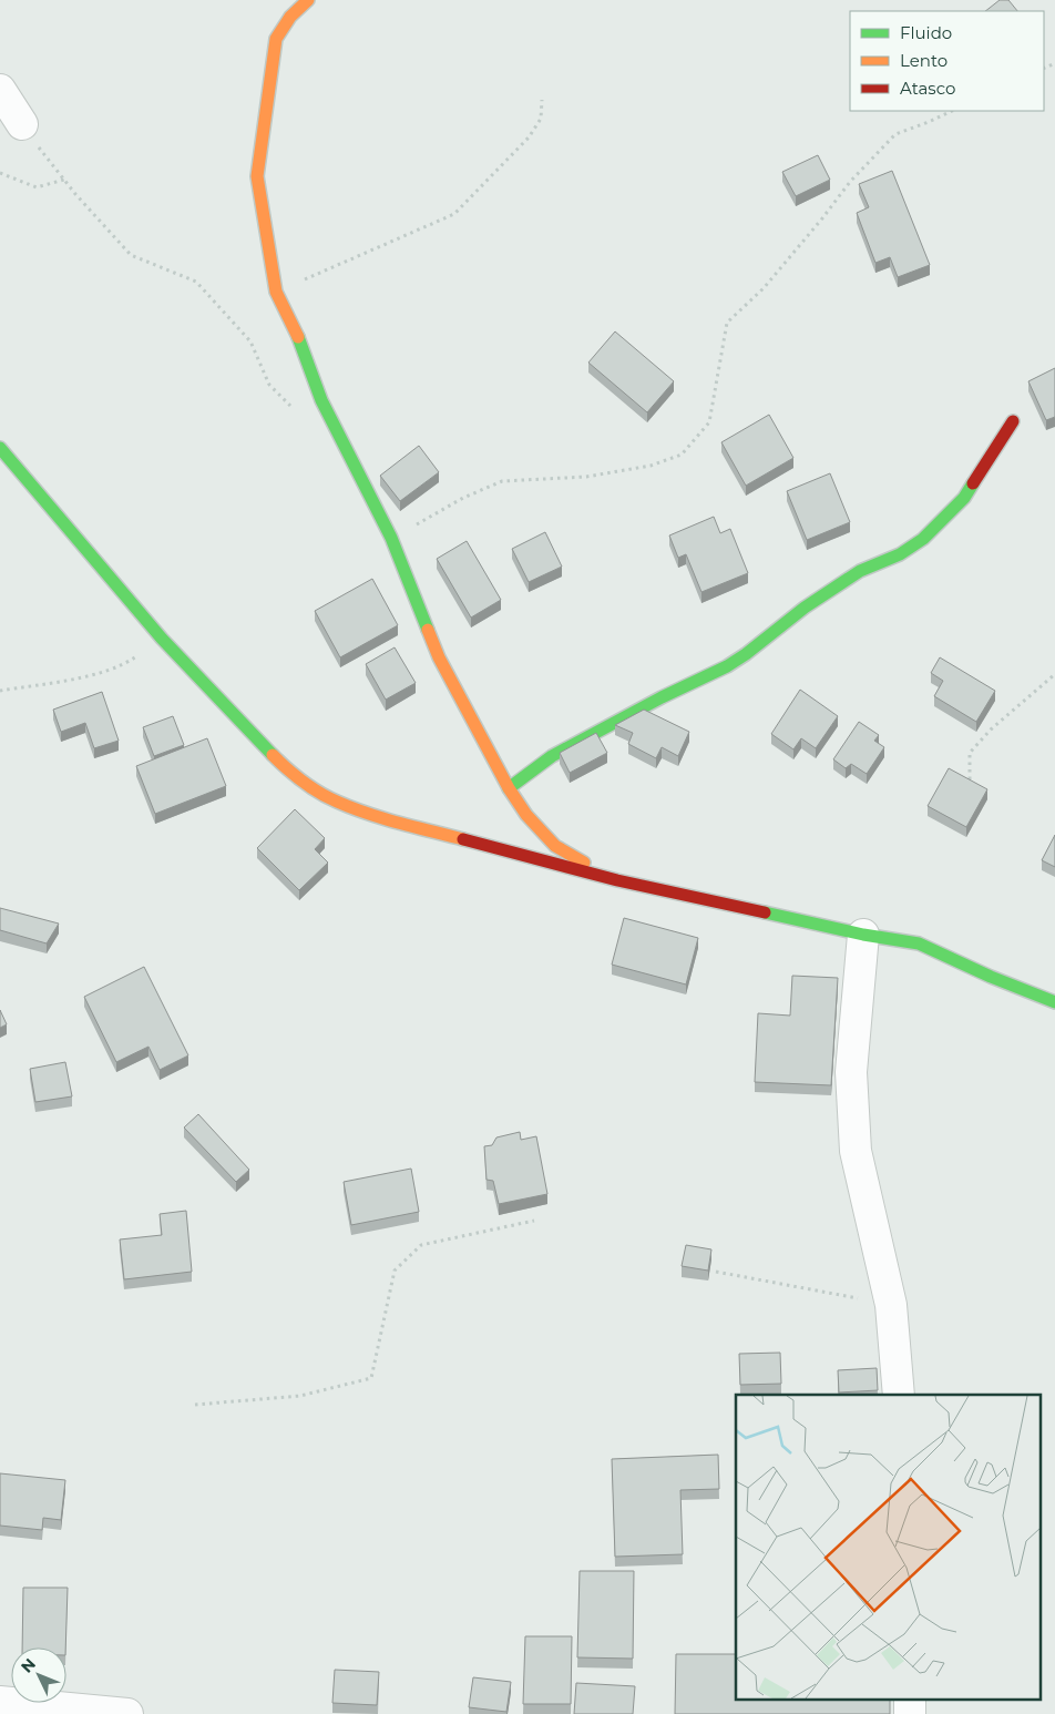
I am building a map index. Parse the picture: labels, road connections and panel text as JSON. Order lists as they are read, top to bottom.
{
  "legend": ["Fluido", "Lento", "Atasco"],
  "north": "top left"
}
